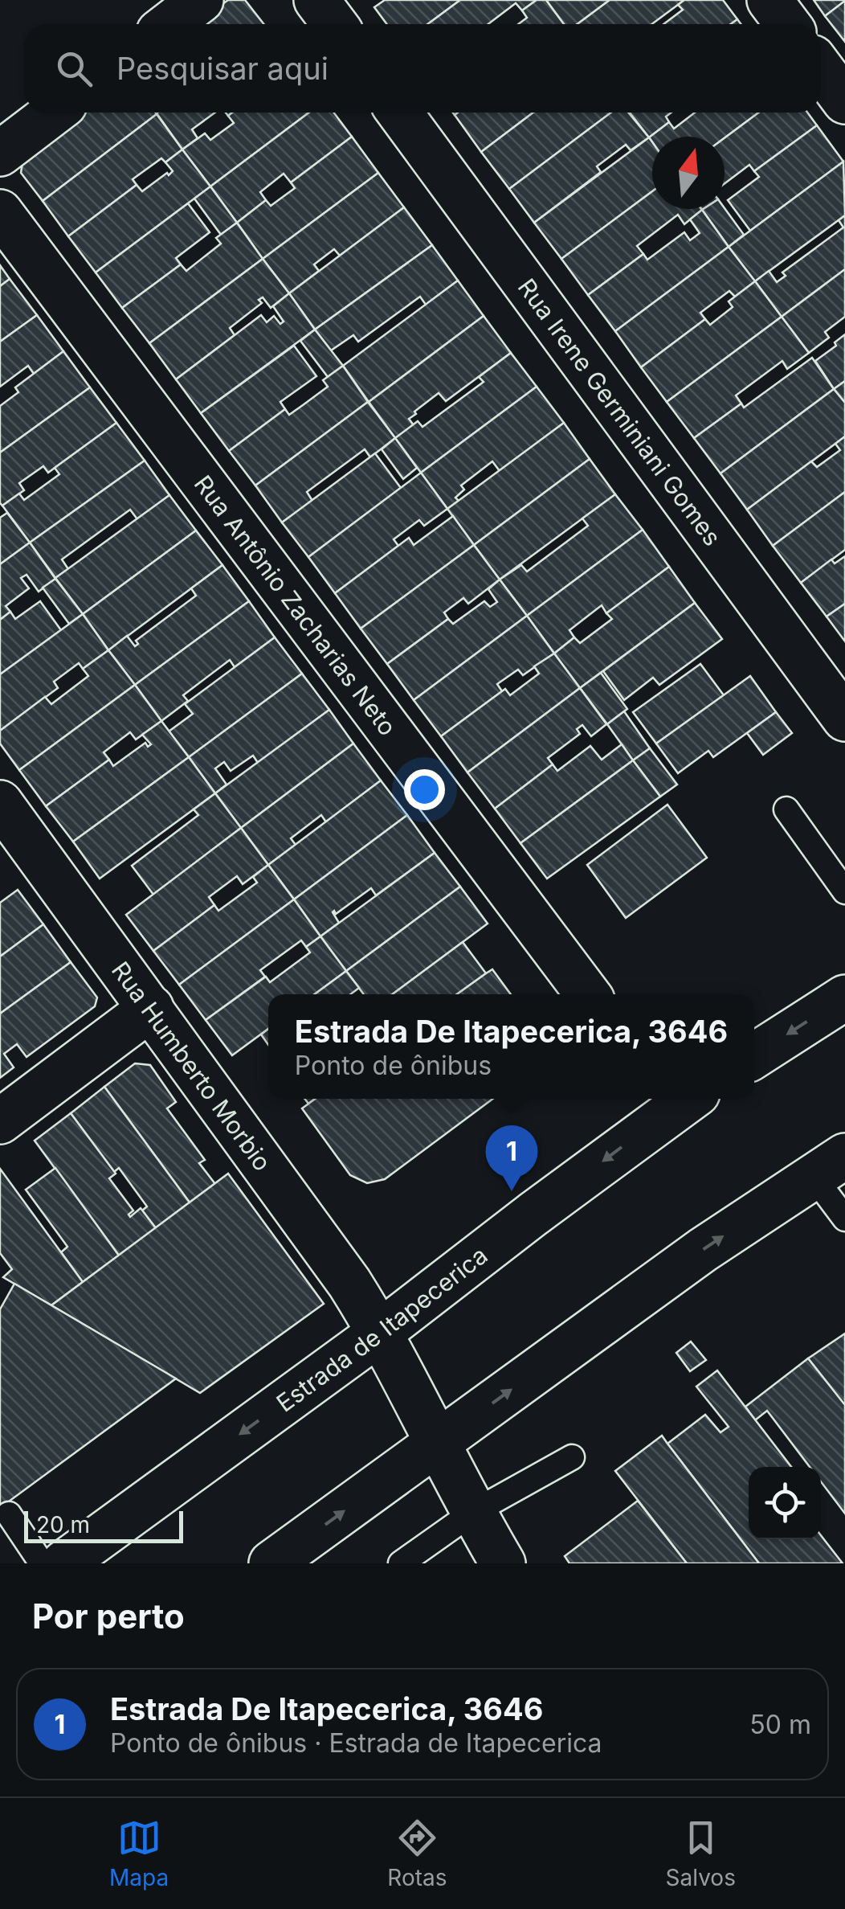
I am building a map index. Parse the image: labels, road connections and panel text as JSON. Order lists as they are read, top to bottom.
{
  "streets": {
    "street": [
      "Rua Irene Germiniani Gomes",
      "Rua Antônio Zacharias Neto",
      "Rua Humberto Morbio",
      "Estrada de Itapecerica"
    ]
  },
  "crossings": [
    ["Rua Humberto Morbio", "Estrada de Itapecerica"]
  ],
  "scale_bar": "20 m",
  "north": "top",
  "page": {
    "search": "Pesquisar aqui",
    "popup": ["Estrada De Itapecerica, 3646", "Ponto de ônibus"],
    "pins": "1",
    "scale": "20 m",
    "heading": "Por perto",
    "list": [
      {
        "mark": "1",
        "name": "Estrada De Itapecerica, 3646",
        "note": "Ponto de ônibus · Estrada de Itapecerica",
        "value": "50 m"
      }
    ],
    "nav": ["Mapa", "Rotas", "Salvos"]
  }
}
